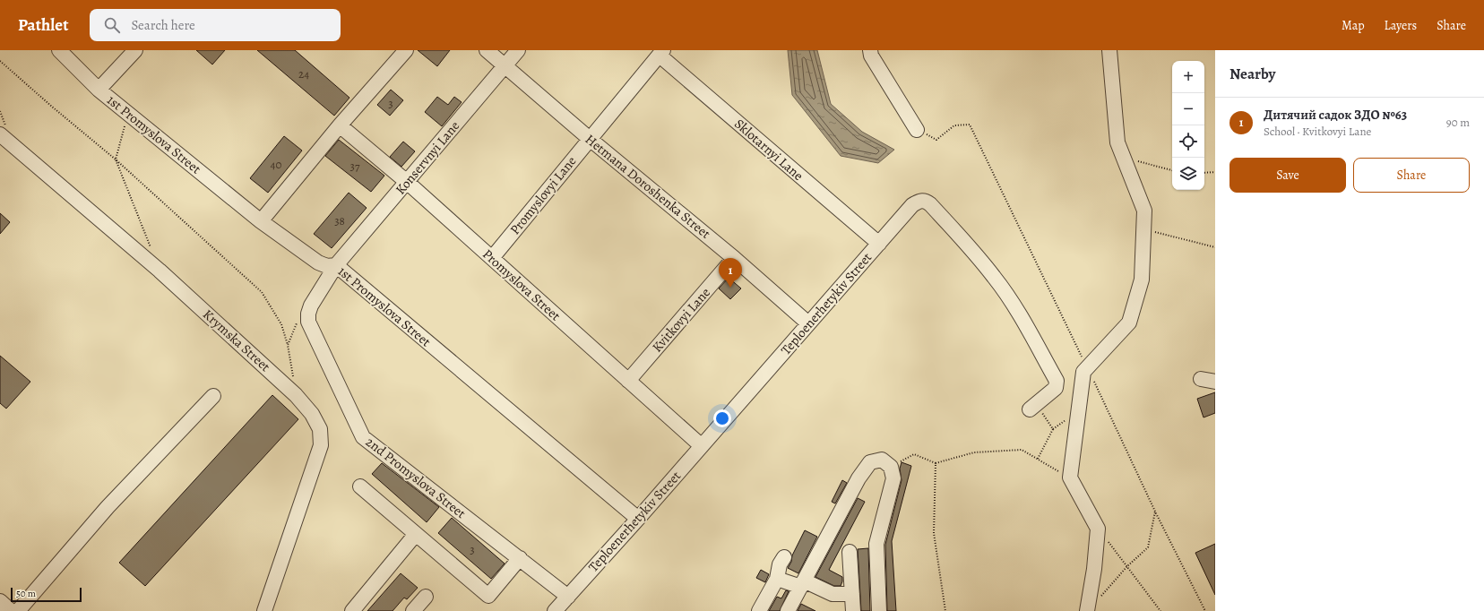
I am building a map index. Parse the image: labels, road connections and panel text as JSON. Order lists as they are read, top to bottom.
{
  "streets": {
    "street": [
      "1st Promyslova Street",
      "Sklotarnyi Lane",
      "Konservnyi Lane",
      "Hetmana Doroshenka Street",
      "Promyslovyi Lane",
      "Promyslova Street",
      "Teploenerhetykiv Street",
      "Kvitkovyi Lane",
      "Krymska Street",
      "2nd Promyslova Street"
    ]
  },
  "crossings": [
    ["1st Promyslova Street", "Konservnyi Lane"],
    ["1st Promyslova Street", "Teploenerhetykiv Street"],
    ["1st Promyslova Street", "2nd Promyslova Street"],
    ["Sklotarnyi Lane", "Promyslovyi Lane"],
    ["Sklotarnyi Lane", "Teploenerhetykiv Street"],
    ["Konservnyi Lane", "Hetmana Doroshenka Street"],
    ["Konservnyi Lane", "Promyslova Street"],
    ["Konservnyi Lane", "2nd Promyslova Street"],
    ["Hetmana Doroshenka Street", "Promyslovyi Lane"],
    ["Hetmana Doroshenka Street", "Teploenerhetykiv Street"],
    ["Hetmana Doroshenka Street", "Kvitkovyi Lane"],
    ["Promyslovyi Lane", "Promyslova Street"],
    ["Promyslova Street", "Teploenerhetykiv Street"],
    ["Promyslova Street", "Kvitkovyi Lane"],
    ["Teploenerhetykiv Street", "2nd Promyslova Street"]
  ],
  "house_numbers": [
    "24",
    "3",
    "40",
    "37",
    "38",
    "3"
  ],
  "scale_bar": "50 m",
  "page": {
    "header": "Pathlet",
    "search": "Search here",
    "nav": ["Map", "Layers", "Share"],
    "heading": "Nearby",
    "map_buttons": ["+", "−"],
    "list": [
      {
        "mark": "1",
        "name": "Дитячий садок ЗДО №63",
        "note": "School · Kvitkovyi Lane",
        "value": "90 m"
      }
    ],
    "buttons": ["Save", "Share"],
    "pins": "1",
    "scale": "50 m"
  }
}
